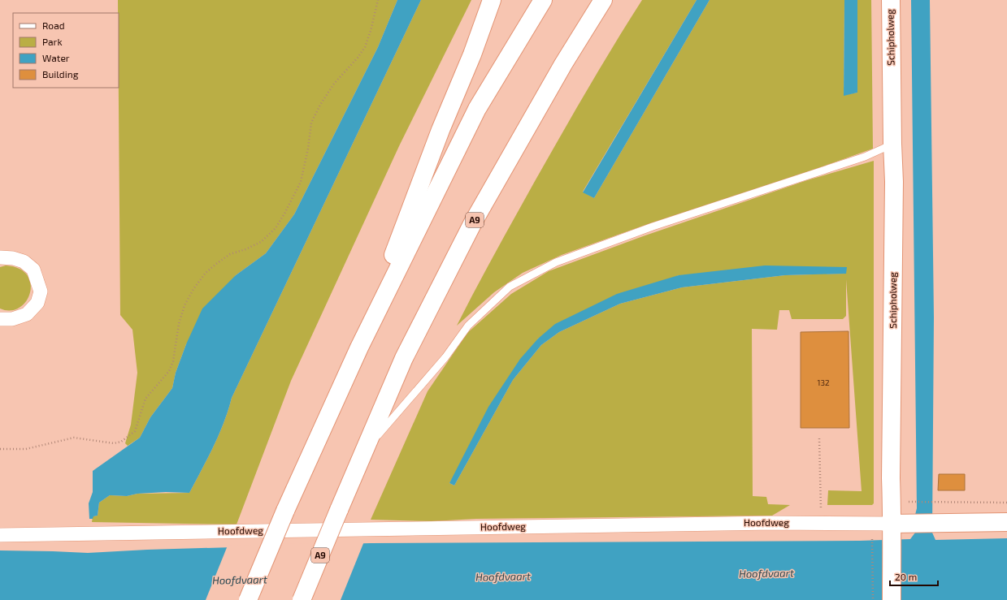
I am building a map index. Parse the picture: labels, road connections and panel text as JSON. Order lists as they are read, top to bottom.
{
  "streets": {
    "main road": ["Schipholweg", "A9", "Hoofdweg"]
  },
  "crossings": [
    ["Schipholweg", "Hoofdweg"]
  ],
  "water": ["Hoofdvaart"],
  "house_numbers": ["132"],
  "legend": [
    "Road",
    "Park",
    "Water",
    "Building"
  ],
  "scale_bar": "20 m"
}
